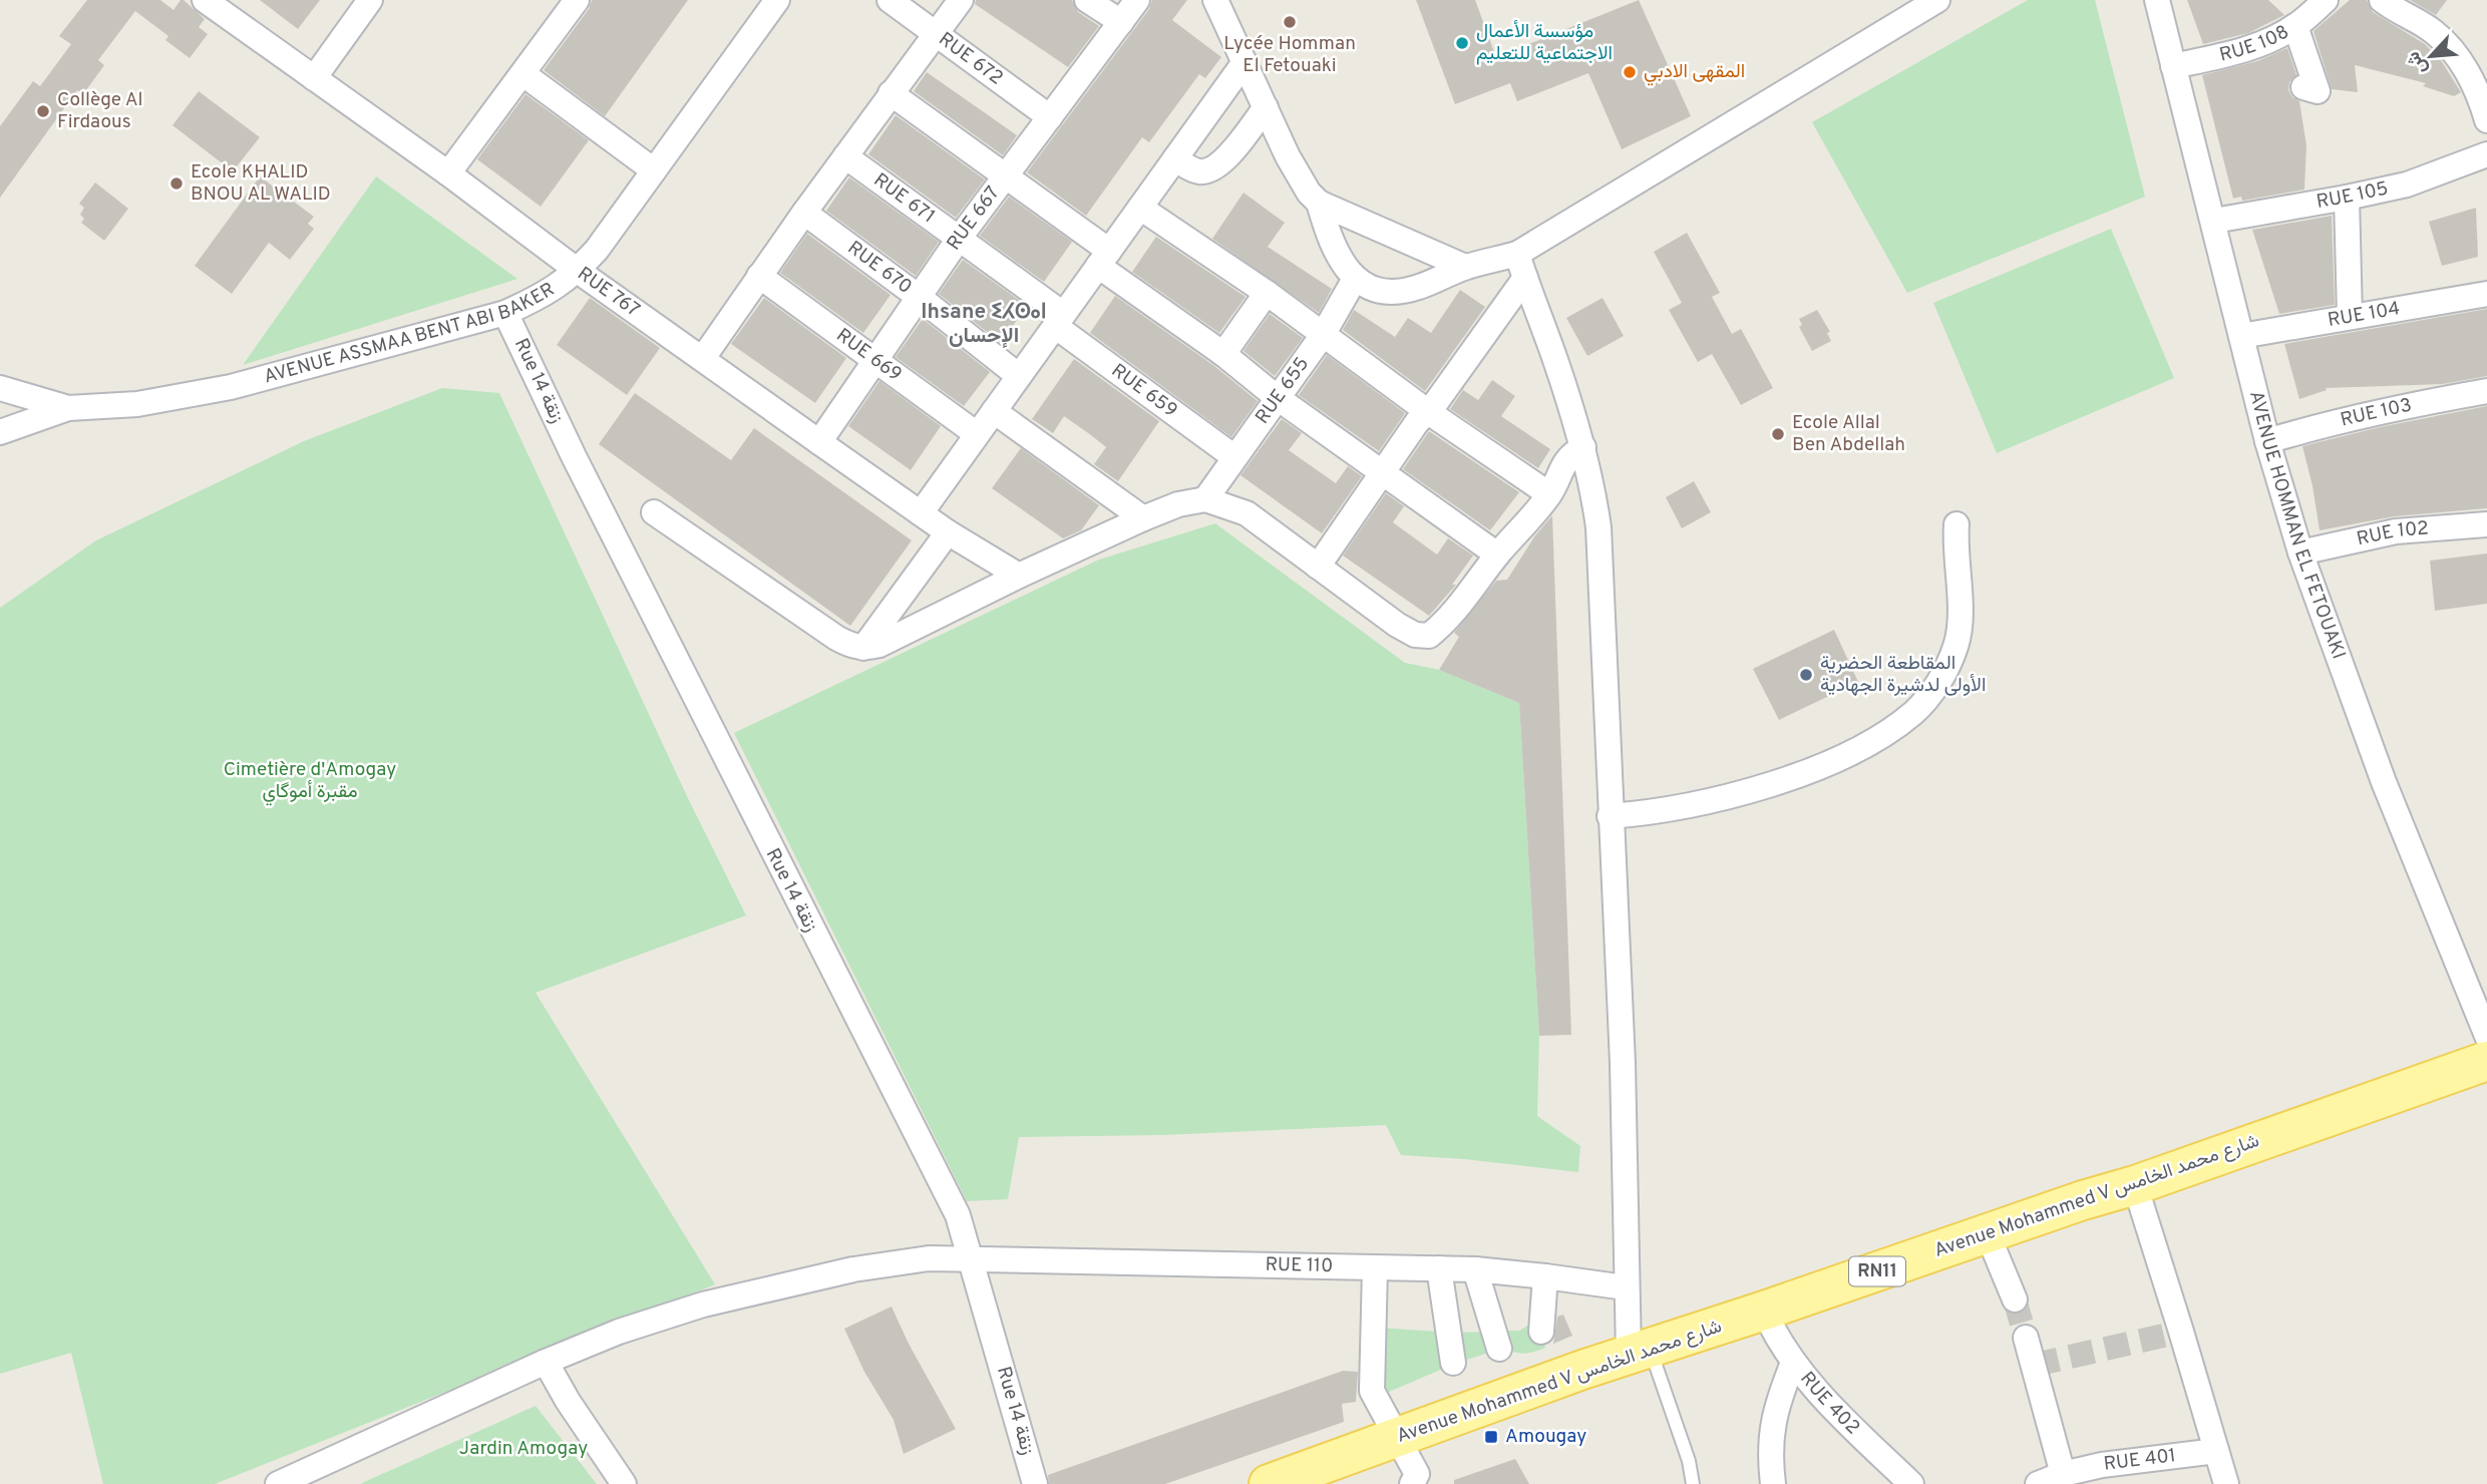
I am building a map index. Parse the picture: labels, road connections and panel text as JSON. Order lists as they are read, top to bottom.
{
  "streets": {
    "main road": ["Avenue Mohammed V شارع محمد الخامس", "RN11"],
    "street": [
      "RUE 108",
      "RUE 672",
      "RUE 105",
      "RUE 671",
      "RUE 667",
      "RUE 670",
      "RUE 767",
      "RUE 104",
      "AVENUE ASSMAA BENT ABI BAKER",
      "RUE 669",
      "Rue 14 زنقة",
      "RUE 655",
      "RUE 659",
      "RUE 103",
      "AVENUE HOMMAN EL FETOUAKI",
      "RUE 102",
      "RUE 110",
      "RUE 402",
      "RUE 401"
    ]
  },
  "crossings": [
    ["RUE 108", "AVENUE HOMMAN EL FETOUAKI"],
    ["RUE 672", "RUE 667"],
    ["RUE 105", "AVENUE HOMMAN EL FETOUAKI"],
    ["RUE 671", "RUE 667"],
    ["RUE 671", "RUE 659"],
    ["RUE 667", "RUE 670"],
    ["RUE 667", "RUE 767"],
    ["RUE 667", "RUE 669"],
    ["RUE 767", "AVENUE ASSMAA BENT ABI BAKER"],
    ["RUE 104", "AVENUE HOMMAN EL FETOUAKI"],
    ["AVENUE ASSMAA BENT ABI BAKER", "Rue 14 زنقة"],
    ["Rue 14 زنقة", "RUE 110"],
    ["RUE 655", "RUE 659"],
    ["RUE 103", "AVENUE HOMMAN EL FETOUAKI"],
    ["AVENUE HOMMAN EL FETOUAKI", "RUE 102"],
    ["Avenue Mohammed V شارع محمد الخامس", "RUE 402"]
  ],
  "districts": ["Ihsane ⵉⵃⵙⴰⵏ الإحسان"],
  "parks": ["Cimetière d'Amogay مقبرة أموگاي", "Jardin Amogay"],
  "places": {
    "other": [
      "Lycée Homman El Fetouaki",
      "مؤسسة الأعمال الاجتماعية للتعليم",
      "المقهى الادبي",
      "Collège Al Firdaous",
      "Ecole KHALID BNOU AL WALID",
      "Ecole Allal Ben Abdellah",
      "المقاطعة الحضرية الأولى لدشيرة الجهادية"
    ],
    "transit": ["Amougay"]
  },
  "north": "bottom left"
}
